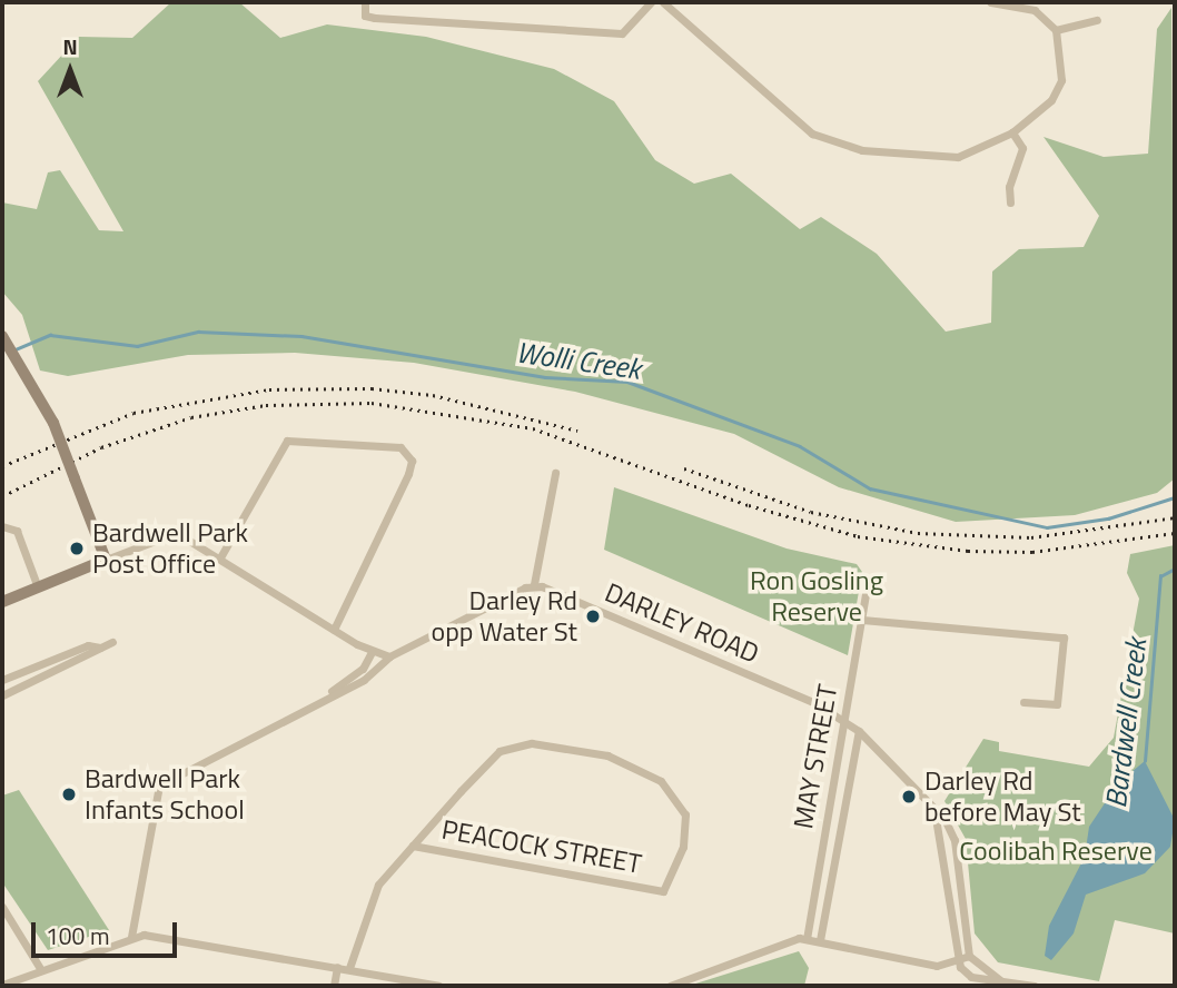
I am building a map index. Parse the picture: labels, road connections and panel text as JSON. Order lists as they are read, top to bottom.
{
  "streets": {
    "street": ["DARLEY ROAD", "MAY STREET", "PEACOCK STREET"]
  },
  "crossings": [
    ["DARLEY ROAD", "MAY STREET"]
  ],
  "water": ["Wolli Creek", "Bardwell Creek"],
  "parks": ["Ron Gosling Reserve", "Coolibah Reserve"],
  "places": [
    "Bardwell Park Post Office",
    "Darley Rd opp Water St",
    "Bardwell Park Infants School",
    "Darley Rd before May St"
  ],
  "scale_bar": "100 m",
  "north": "top"
}
